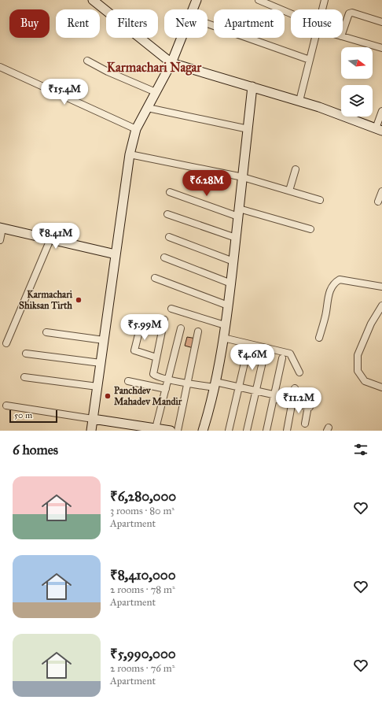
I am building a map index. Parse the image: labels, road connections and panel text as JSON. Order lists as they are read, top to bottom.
{
  "districts": ["Karmachari Nagar"],
  "places": ["Karmachari Shiksan Tirth", "Panchdev Mahadev Mandir"],
  "scale_bar": "50 m",
  "north": "right",
  "page": {
    "chip": [
      "Buy",
      "Rent",
      "Filters",
      "New",
      "Apartment",
      "House"
    ],
    "price": [
      "₹15.4M",
      "₹6.28M",
      "₹8.41M",
      "₹5.99M",
      "₹4.6M",
      "₹11.2M"
    ],
    "scale": "50 m",
    "heading": "6 homes",
    "list": [
      {
        "name": "₹6,280,000",
        "note": "3 rooms · 80 m² · Apartment"
      },
      {
        "name": "₹8,410,000",
        "note": "2 rooms · 78 m² · Apartment"
      },
      {
        "name": "₹5,990,000",
        "note": "2 rooms · 76 m² · Apartment"
      }
    ]
  }
}
